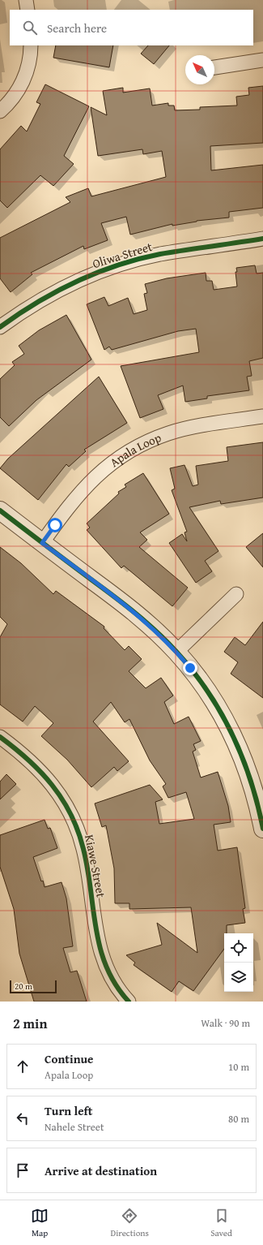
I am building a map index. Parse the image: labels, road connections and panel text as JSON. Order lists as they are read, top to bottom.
{
  "streets": {
    "street": ["Oliwa Street", "Apala Loop", "Kiawe Street"]
  },
  "scale_bar": "20 m",
  "north": "top left",
  "page": {
    "search": "Search here",
    "scale": "20 m",
    "heading": ["2 min", "Walk · 90 m"],
    "list": [
      ["Continue", "Apala Loop", "10 m"],
      ["Turn left", "Nahele Street", "80 m"],
      "Arrive at destination"
    ],
    "nav": ["Map", "Directions", "Saved"]
  }
}
